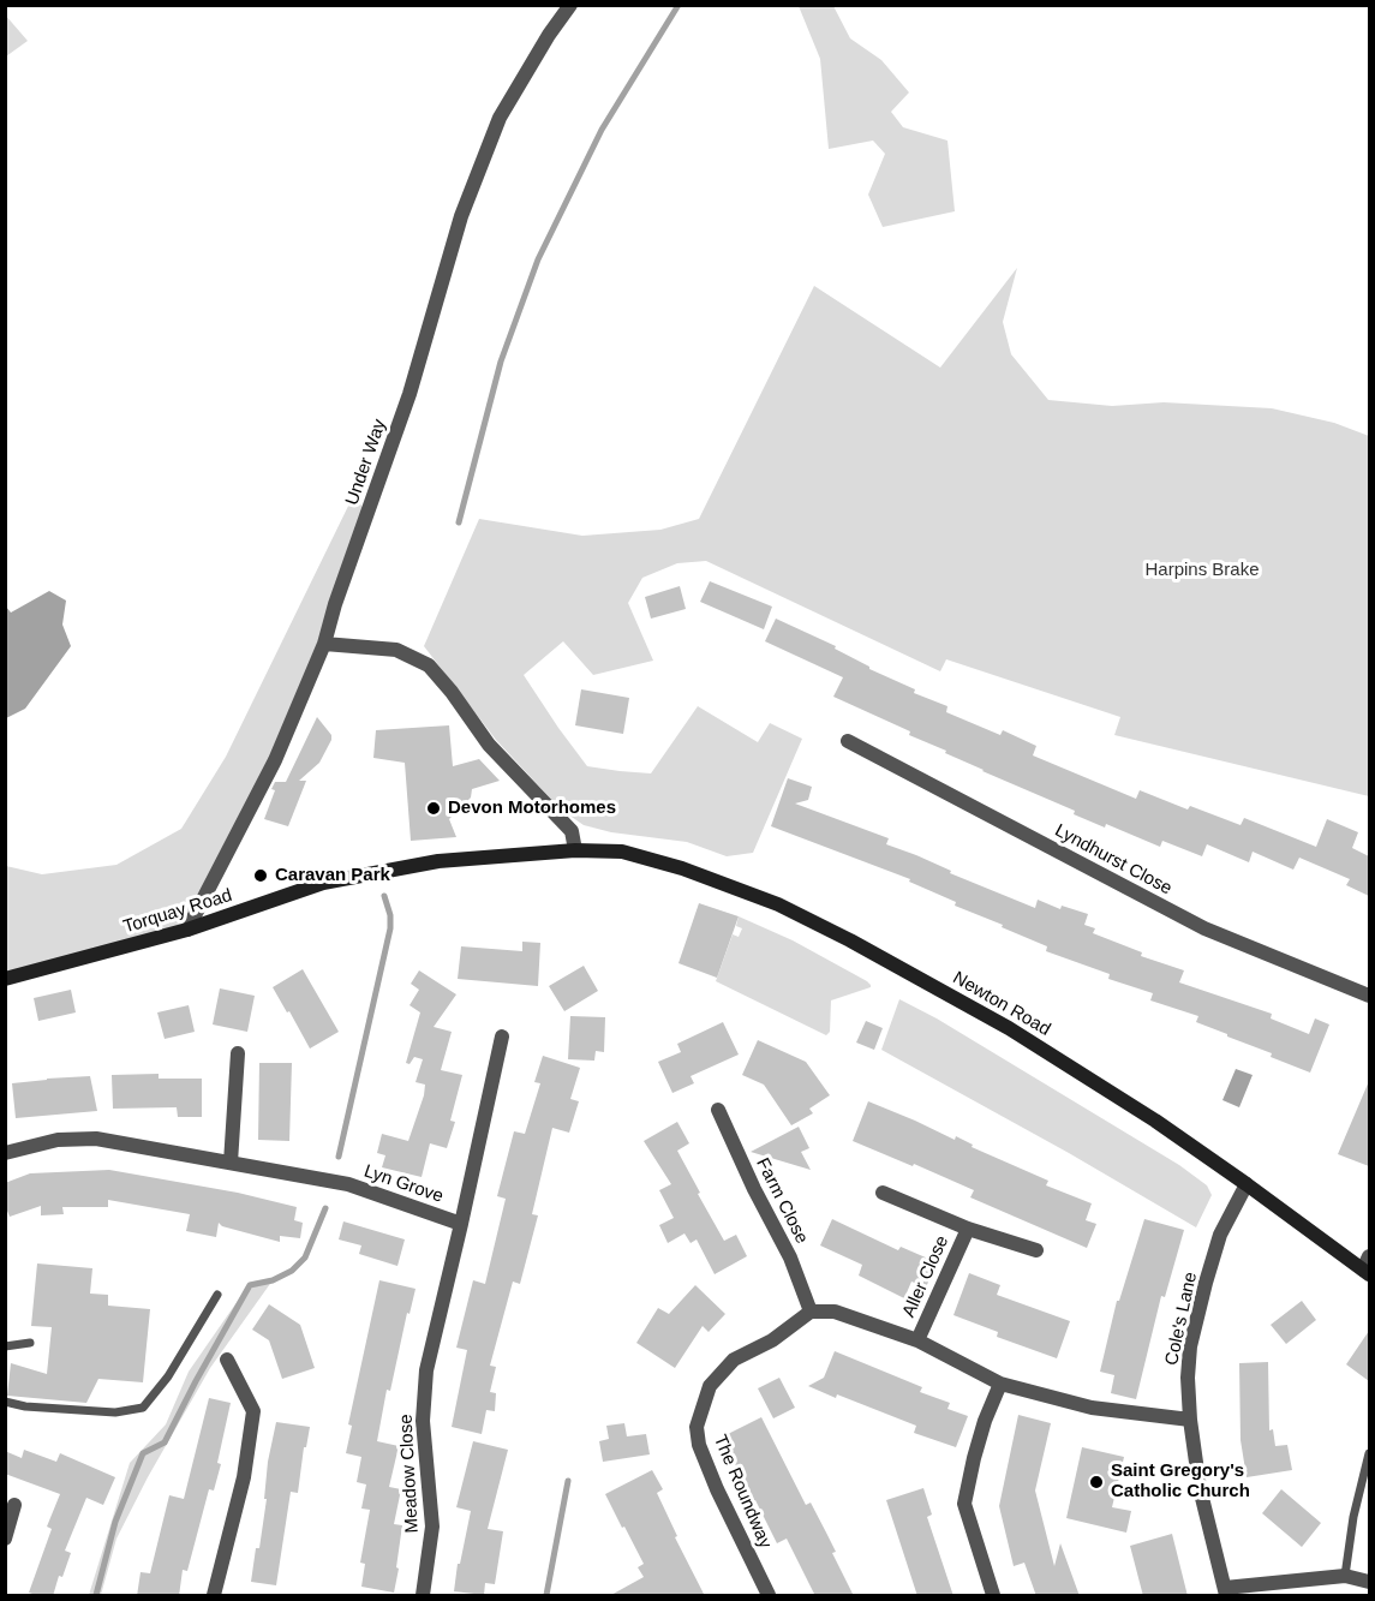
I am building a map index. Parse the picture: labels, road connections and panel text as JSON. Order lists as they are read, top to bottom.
{
  "streets": {
    "street": [
      "Under Way",
      "Lyndhurst Close",
      "Torquay Road",
      "Newton Road",
      "Lyn Grove",
      "Farm Close",
      "Aller Close",
      "Cole's Lane",
      "Meadow Close",
      "The Roundway"
    ]
  },
  "crossings": [
    ["Under Way", "Torquay Road"],
    ["Torquay Road", "Newton Road"],
    ["Newton Road", "Cole's Lane"],
    ["Lyn Grove", "Meadow Close"],
    ["Farm Close", "The Roundway"]
  ],
  "parks": ["Harpins Brake"],
  "places": ["Devon Motorhomes", "Caravan Park", "Saint Gregory's Catholic Church"]
}
